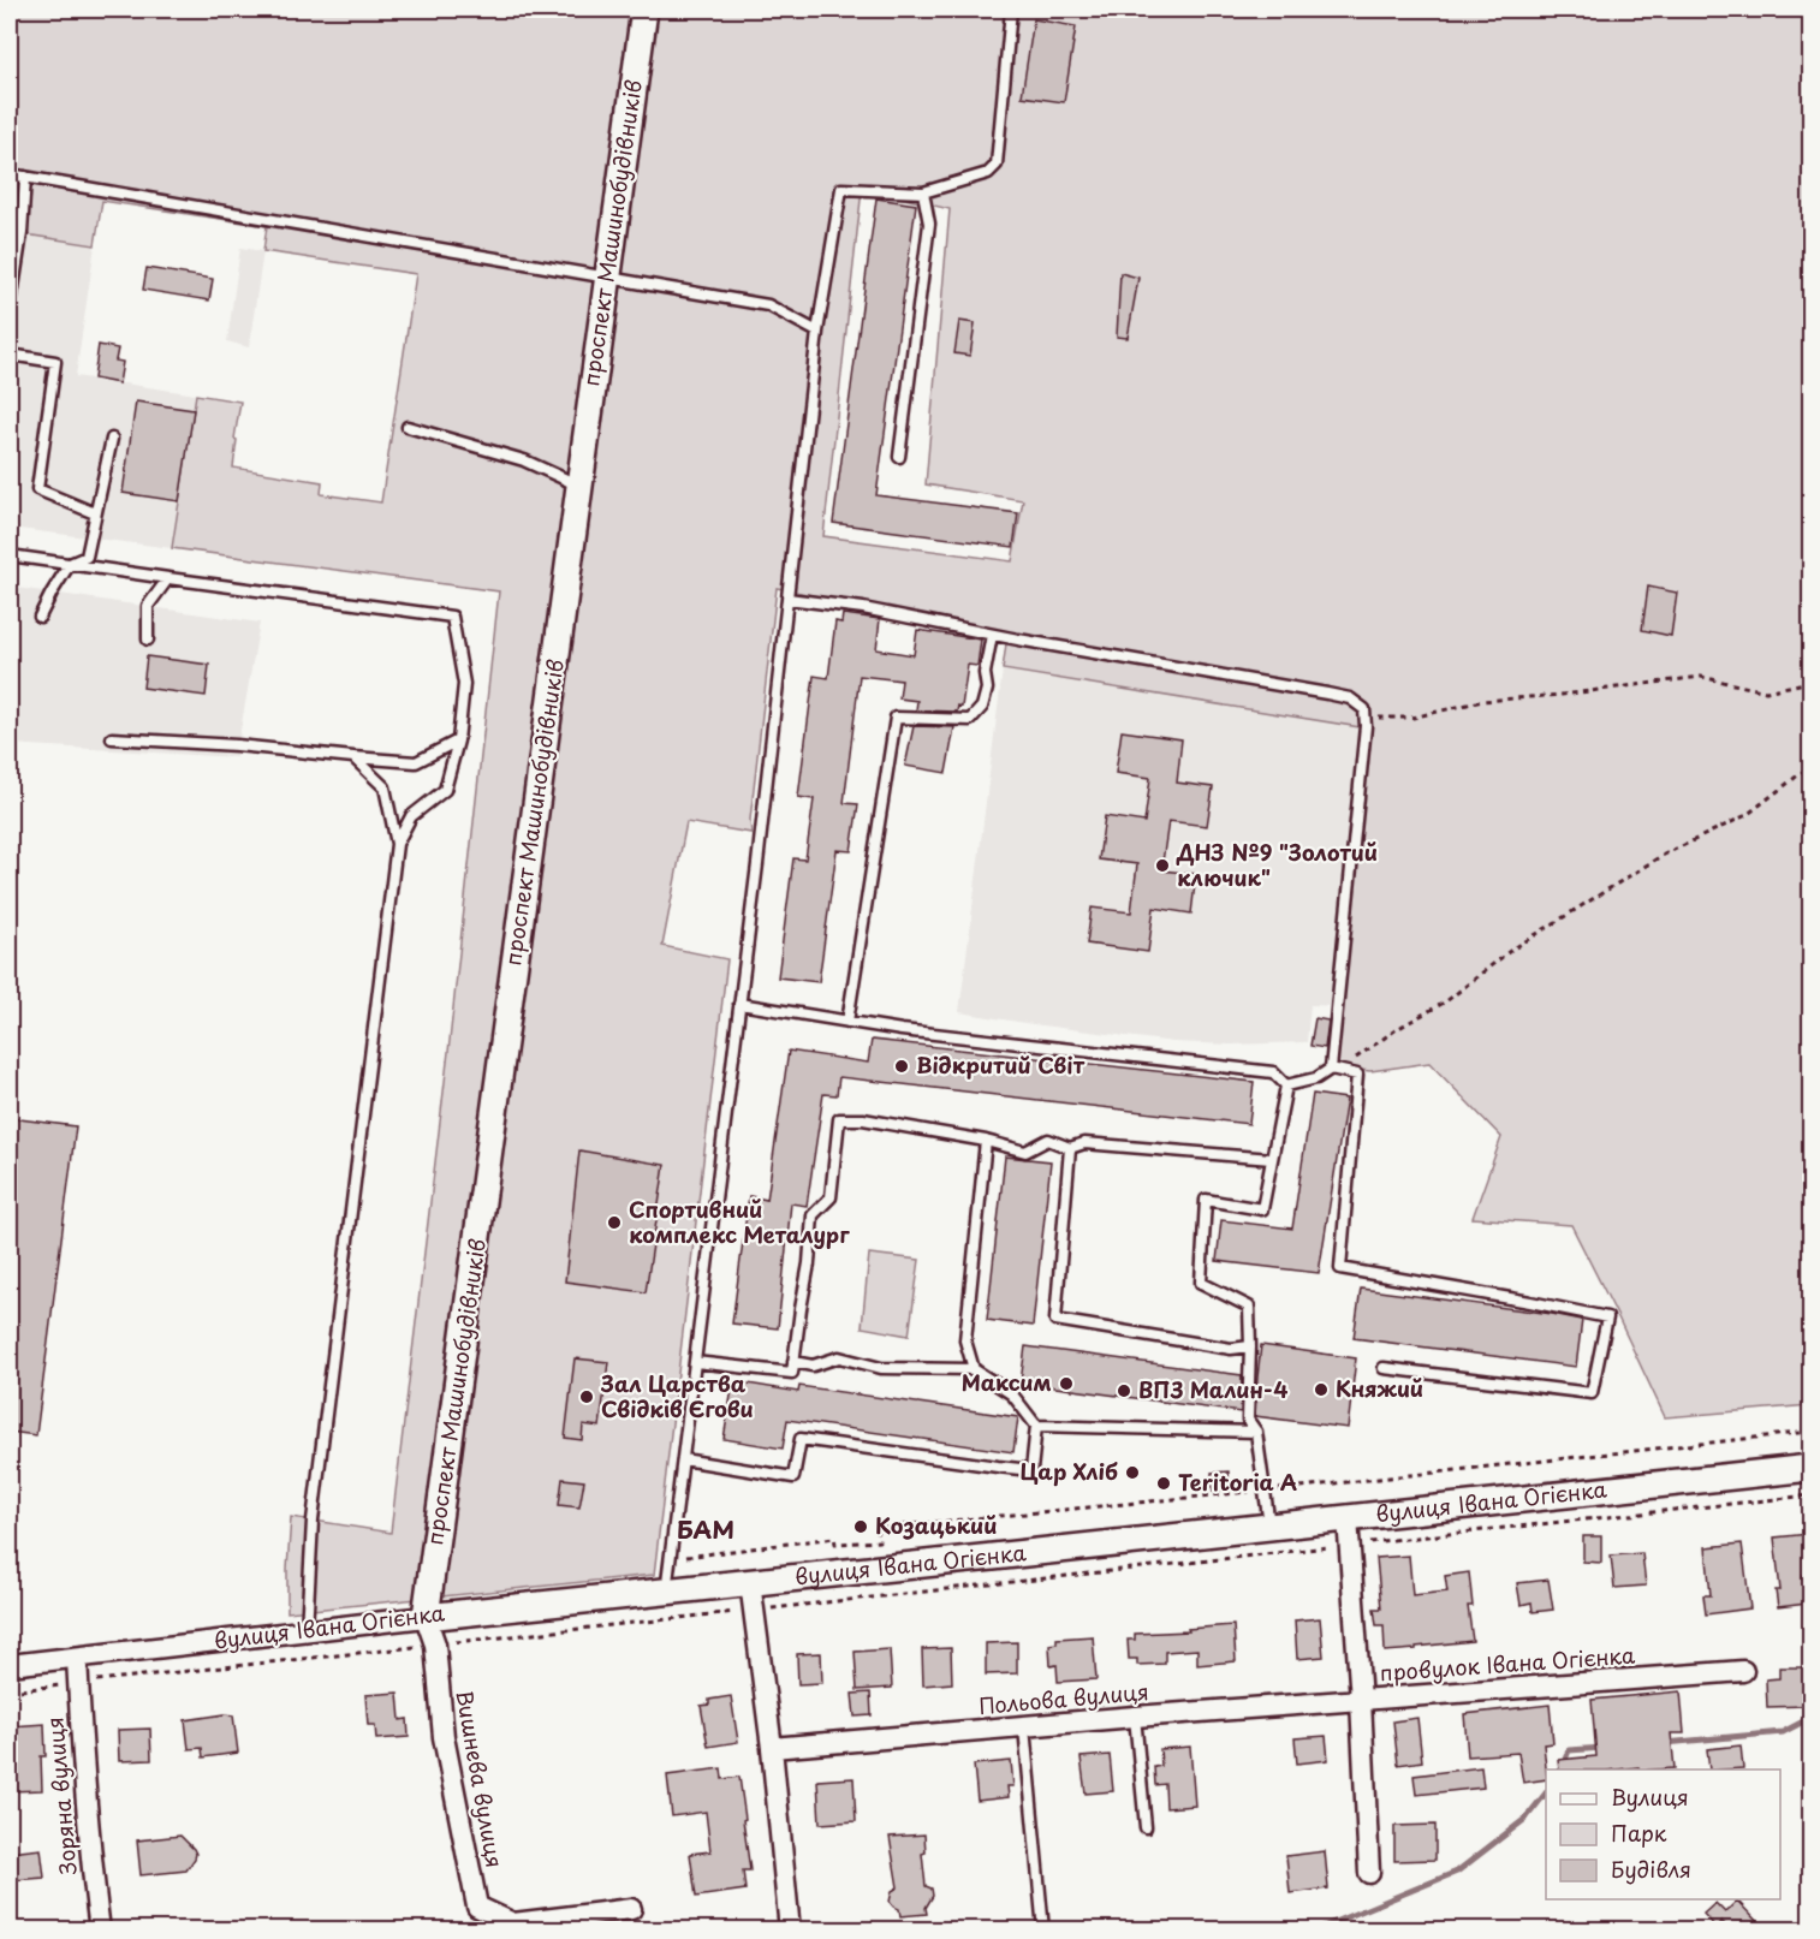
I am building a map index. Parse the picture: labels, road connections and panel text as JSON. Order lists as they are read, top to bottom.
{
  "streets": {
    "street": [
      "проспект Машинобудівників",
      "вулиця Івана Огієнка",
      "провулок Івана Огієнка",
      "Польова вулиця",
      "Вишнева вулиця",
      "Зоряна вулиця"
    ]
  },
  "crossings": [
    ["проспект Машинобудівників", "вулиця Івана Огієнка"],
    ["проспект Машинобудівників", "Вишнева вулиця"],
    ["вулиця Івана Огієнка", "Вишнева вулиця"],
    ["вулиця Івана Огієнка", "Зоряна вулиця"],
    ["провулок Івана Огієнка", "Польова вулиця"]
  ],
  "districts": ["БАМ"],
  "places": [
    "ДНЗ №9 \"Золотий ключик\"",
    "Відкритий Світ",
    "Спортивний комплекс Металург",
    "Максим",
    "Княжий",
    "ВПЗ Малин-4",
    "Зал Царства Свідків Єгови",
    "Цар Хліб",
    "Teritoria A",
    "Козацький"
  ],
  "legend": ["Вулиця", "Парк", "Будівля"]
}
